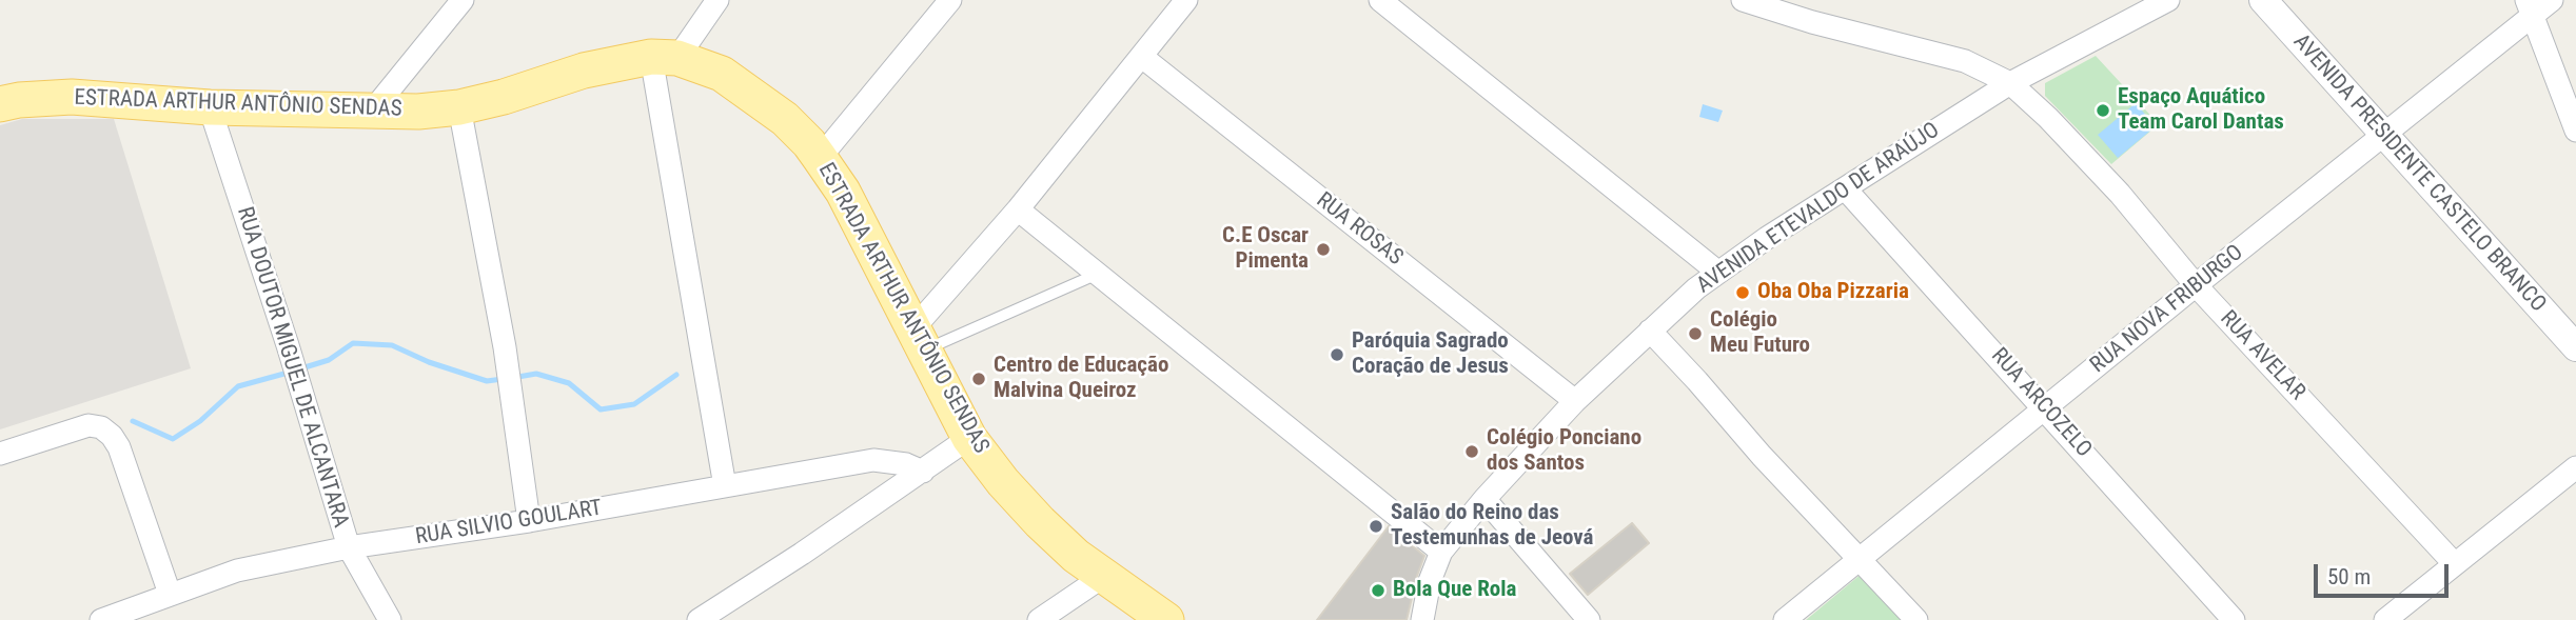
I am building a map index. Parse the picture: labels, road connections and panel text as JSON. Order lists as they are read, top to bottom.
{
  "streets": {
    "main road": ["ESTRADA ARTHUR ANTÔNIO SENDAS"],
    "street": [
      "AVENIDA PRESIDENTE CASTELO BRANCO",
      "AVENIDA ETEVALDO DE ARAÚJO",
      "RUA ROSAS",
      "RUA NOVA FRIBURGO",
      "RUA AVELAR",
      "RUA DOUTOR MIGUEL DE ALCANTARA",
      "RUA ARCOZELO",
      "RUA SILVIO GOULART"
    ]
  },
  "crossings": [
    ["ESTRADA ARTHUR ANTÔNIO SENDAS", "RUA DOUTOR MIGUEL DE ALCANTARA"],
    ["AVENIDA PRESIDENTE CASTELO BRANCO", "RUA NOVA FRIBURGO"],
    ["AVENIDA ETEVALDO DE ARAÚJO", "RUA ROSAS"],
    ["AVENIDA ETEVALDO DE ARAÚJO", "RUA AVELAR"],
    ["AVENIDA ETEVALDO DE ARAÚJO", "RUA ARCOZELO"],
    ["RUA NOVA FRIBURGO", "RUA AVELAR"],
    ["RUA NOVA FRIBURGO", "RUA ARCOZELO"],
    ["RUA DOUTOR MIGUEL DE ALCANTARA", "RUA SILVIO GOULART"]
  ],
  "places": [
    "Espaço Aquático Team Carol Dantas",
    "C.E Oscar Pimenta",
    "Oba Oba Pizzaria",
    "Colégio Meu Futuro",
    "Paróquia Sagrado Coração de Jesus",
    "Centro de Educação Malvina Queiroz",
    "Colégio Ponciano dos Santos",
    "Salão do Reino das Testemunhas de Jeová",
    "Bola Que Rola"
  ],
  "scale_bar": "50 m"
}
